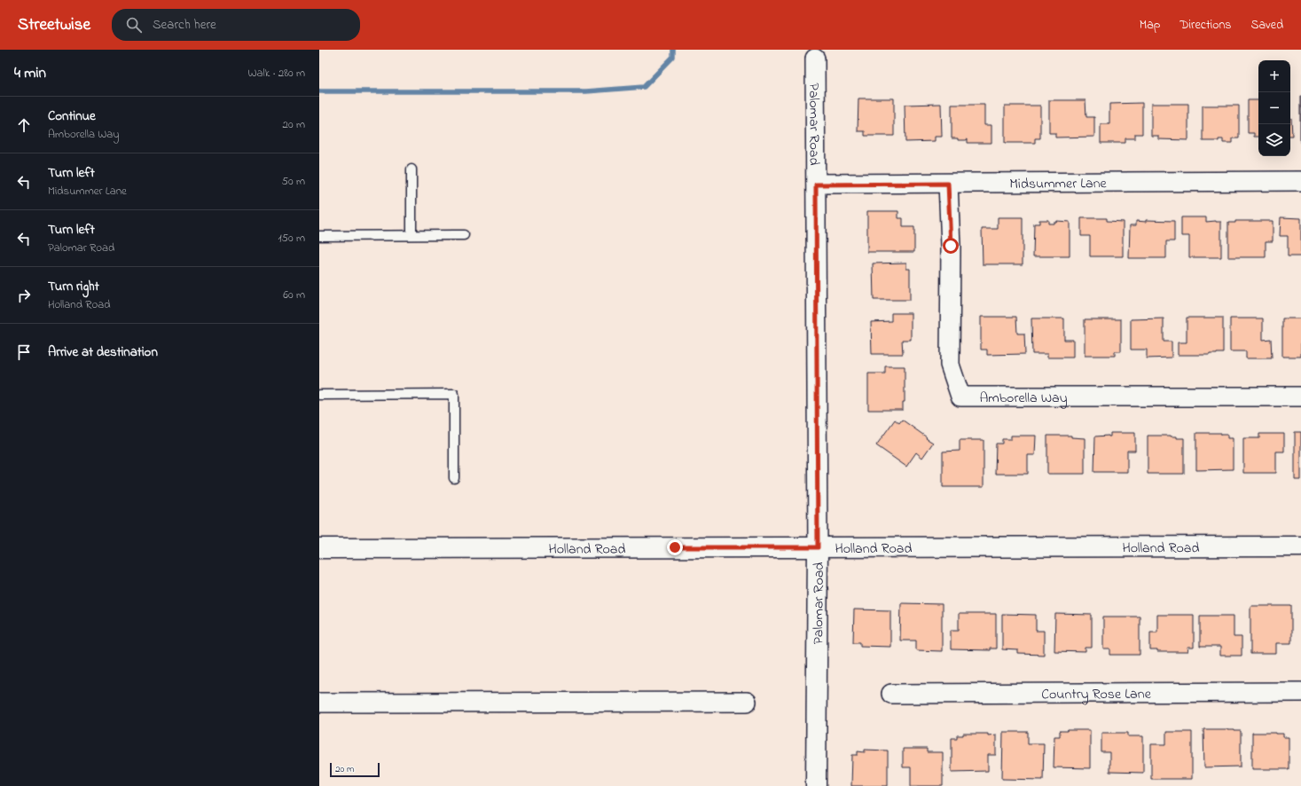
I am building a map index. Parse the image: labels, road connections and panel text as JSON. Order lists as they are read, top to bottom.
{
  "streets": {
    "main road": ["Palomar Road", "Holland Road"],
    "street": ["Midsummer Lane", "Amborella Way", "Country Rose Lane"]
  },
  "crossings": [
    ["Palomar Road", "Midsummer Lane"],
    ["Palomar Road", "Holland Road"],
    ["Midsummer Lane", "Amborella Way"]
  ],
  "scale_bar": "20 m",
  "page": {
    "header": "Streetwise",
    "search": "Search here",
    "nav": ["Map", "Directions", "Saved"],
    "heading": ["4 min", "Walk · 280 m"],
    "map_buttons": ["+", "−"],
    "list": [
      ["Continue", "Amborella Way", "20 m"],
      ["Turn left", "Midsummer Lane", "50 m"],
      ["Turn left", "Palomar Road", "150 m"],
      ["Turn right", "Holland Road", "60 m"],
      "Arrive at destination"
    ],
    "scale": "20 m"
  }
}
